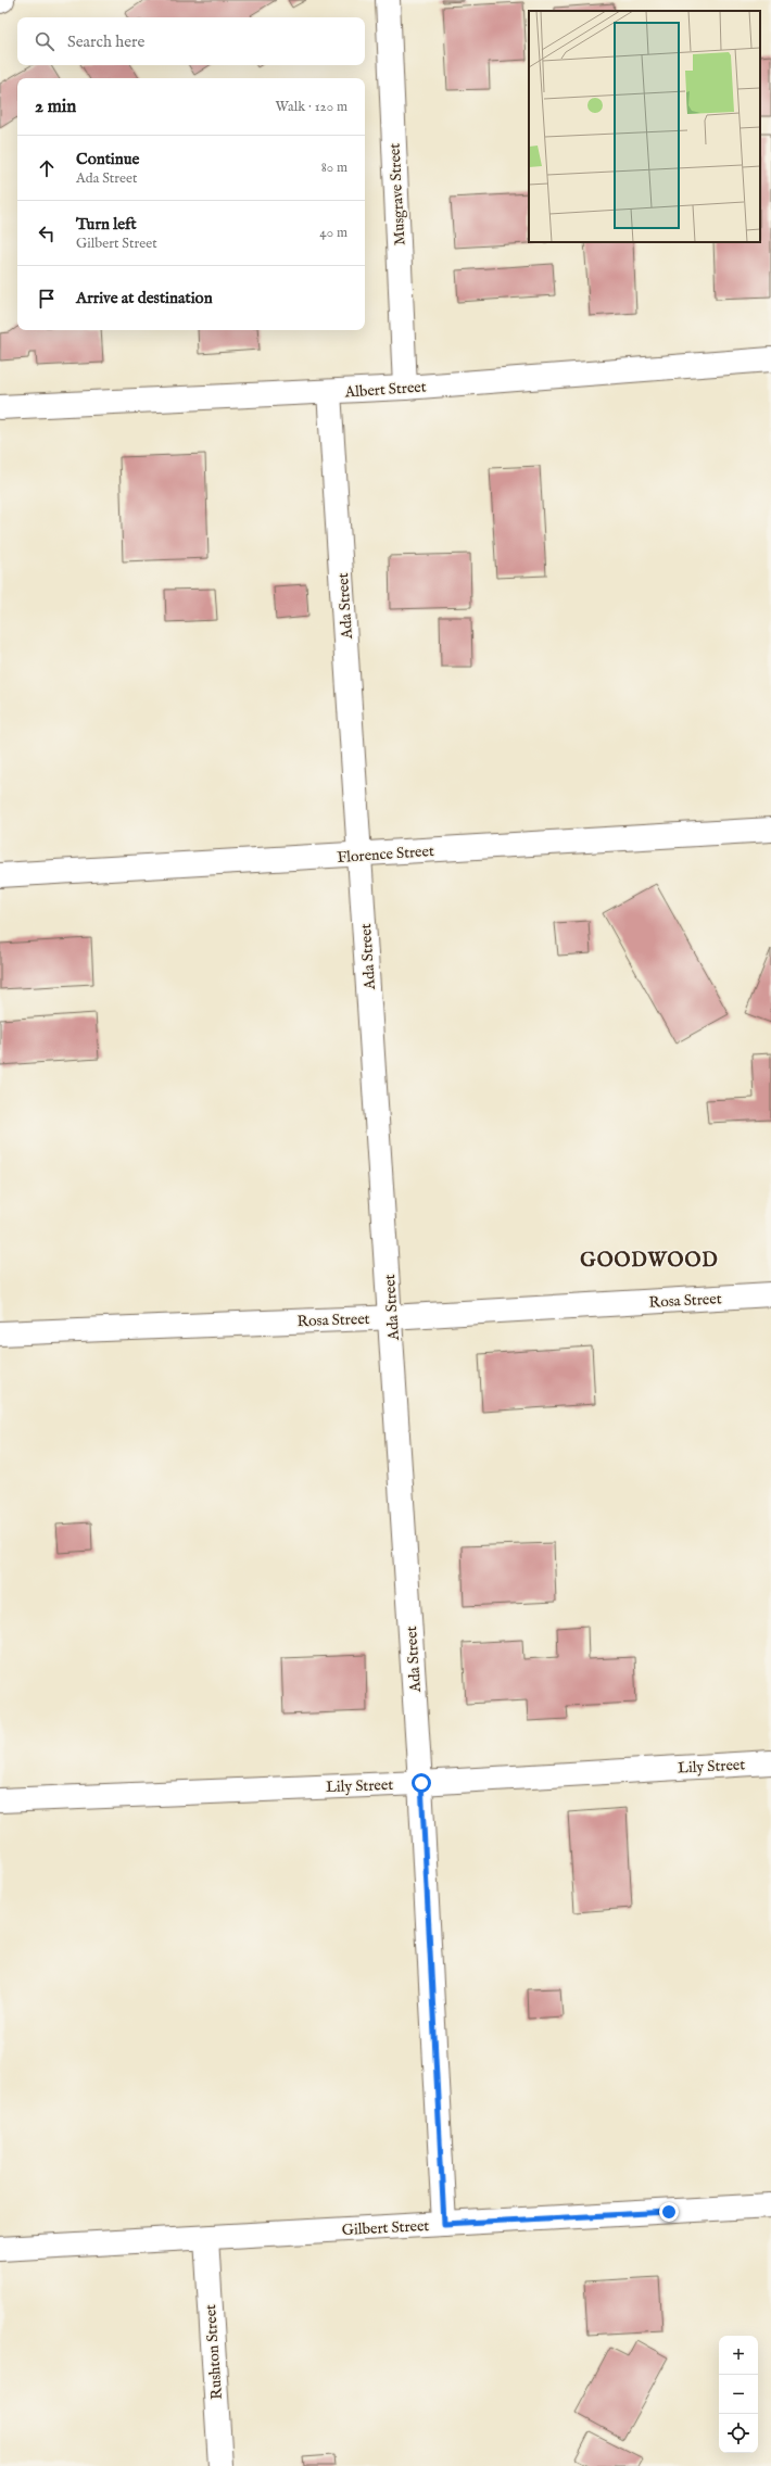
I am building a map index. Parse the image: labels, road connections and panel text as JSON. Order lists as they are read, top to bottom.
{
  "streets": {
    "street": [
      "Musgrave Street",
      "Albert Street",
      "Ada Street",
      "Florence Street",
      "Rosa Street",
      "Lily Street",
      "Gilbert Street",
      "Rushton Street"
    ]
  },
  "crossings": [
    ["Musgrave Street", "Albert Street"],
    ["Albert Street", "Ada Street"],
    ["Ada Street", "Florence Street"],
    ["Ada Street", "Rosa Street"],
    ["Ada Street", "Lily Street"],
    ["Ada Street", "Gilbert Street"],
    ["Gilbert Street", "Rushton Street"]
  ],
  "districts": ["GOODWOOD"],
  "page": {
    "search": "Search here",
    "heading": ["2 min", "Walk · 120 m"],
    "list": [
      ["Continue", "Ada Street", "80 m"],
      ["Turn left", "Gilbert Street", "40 m"],
      "Arrive at destination"
    ],
    "map_buttons": ["+", "−"]
  }
}
